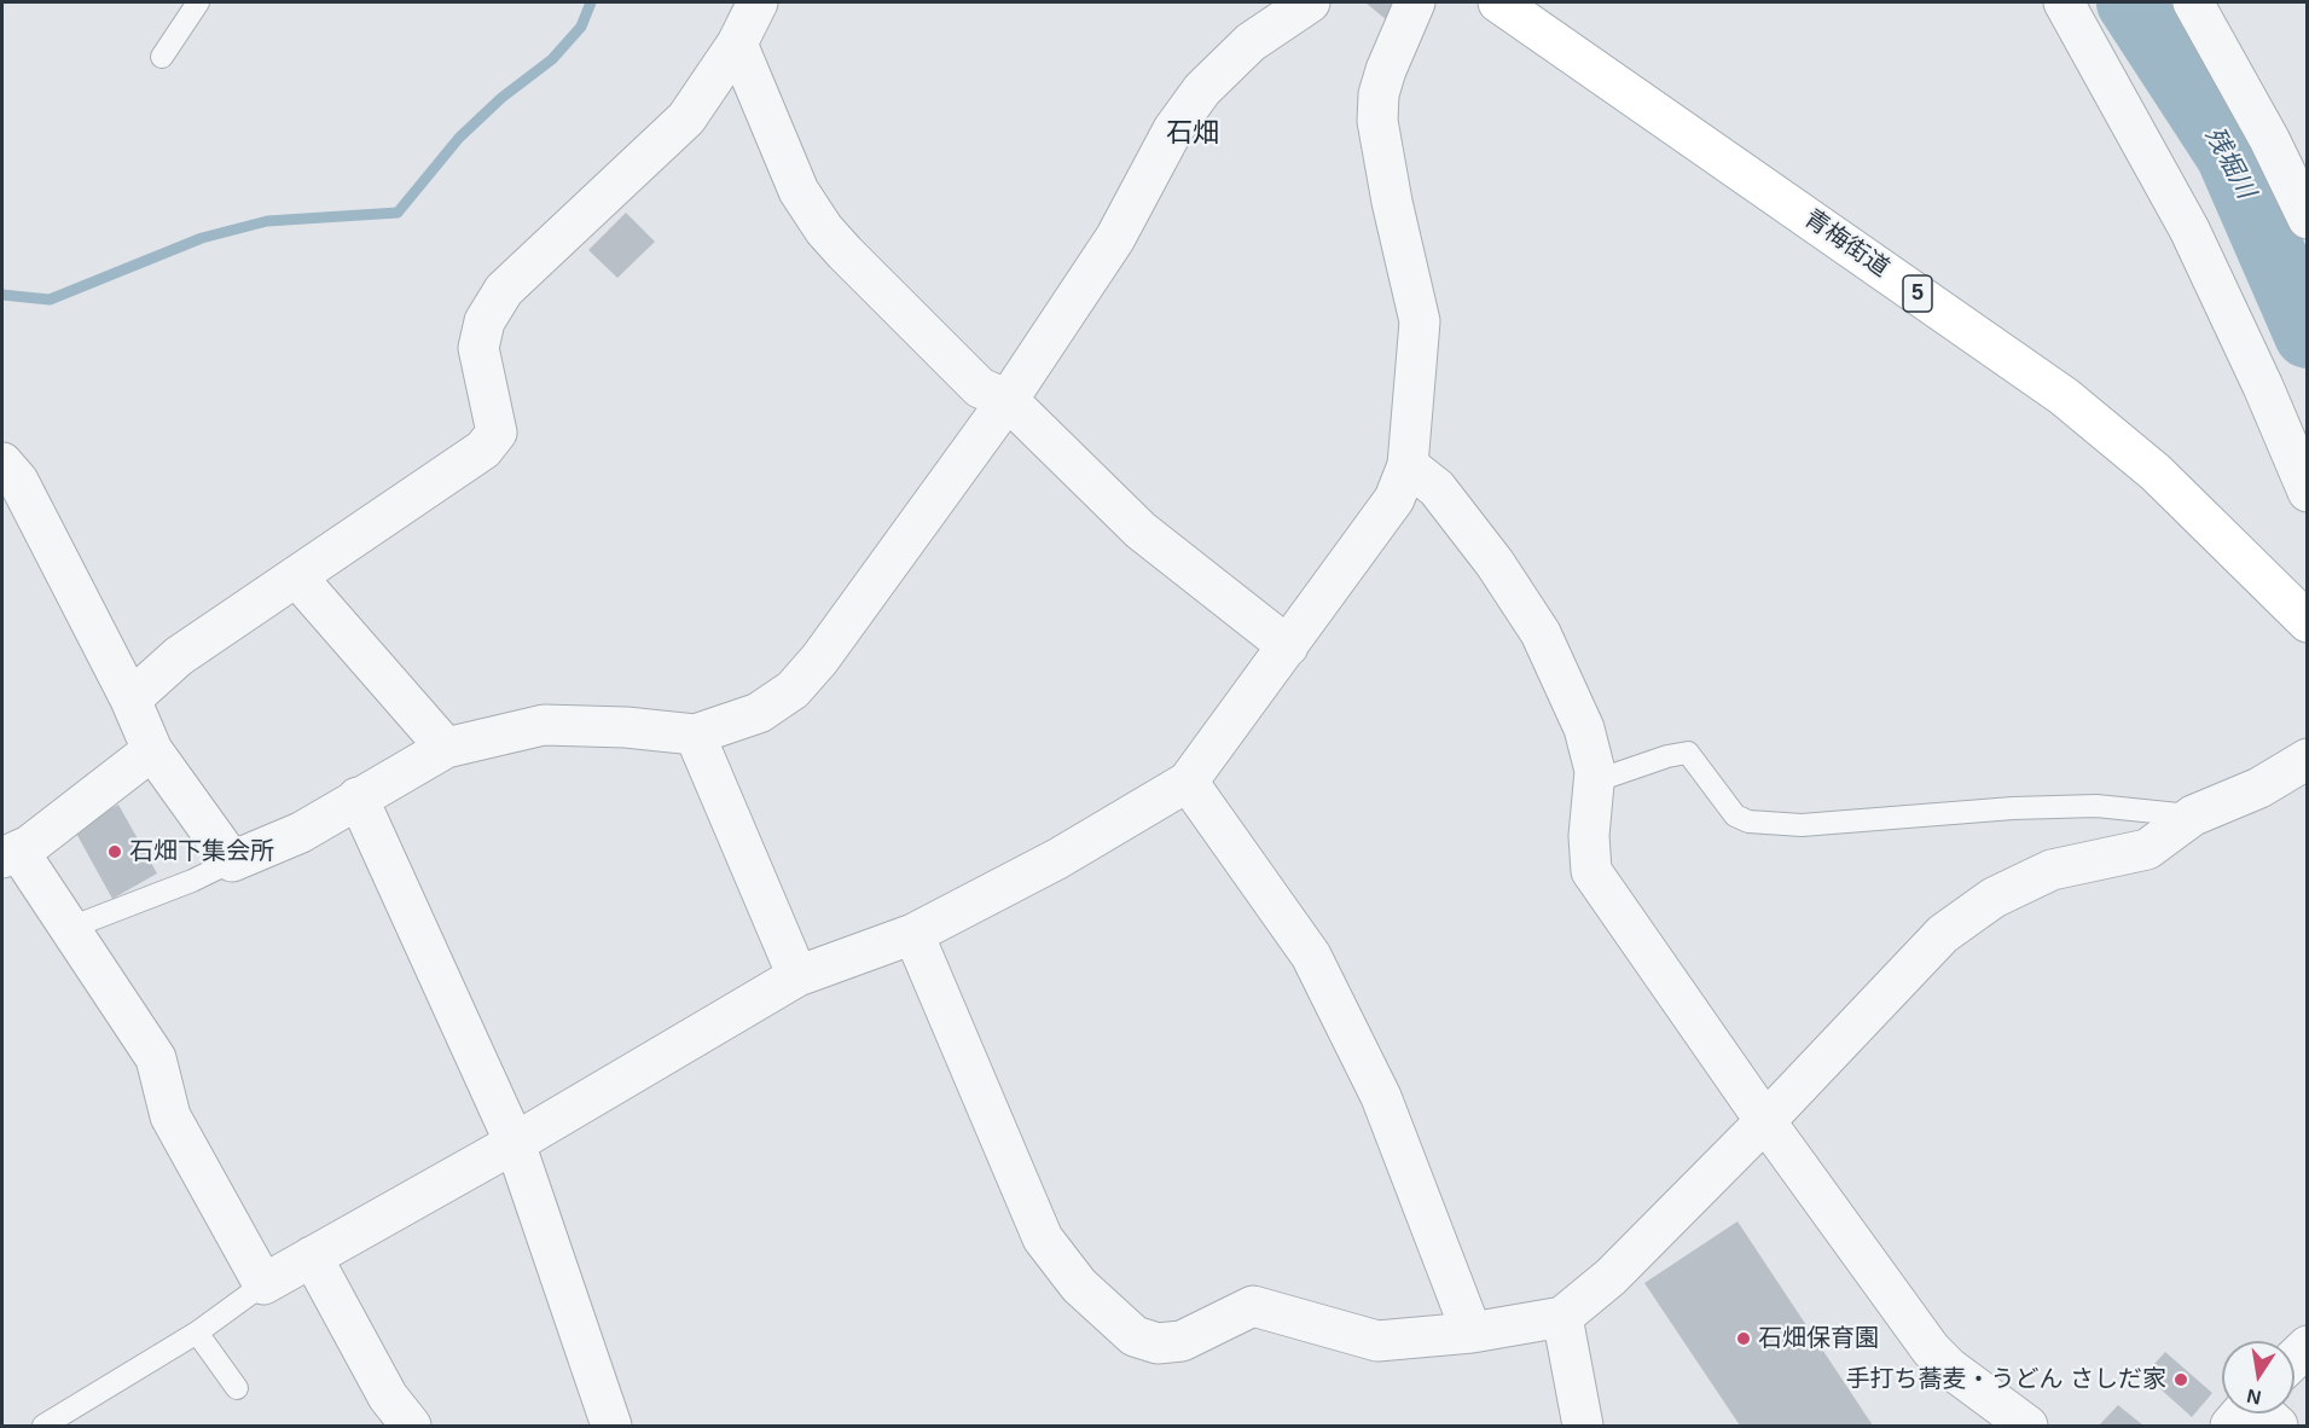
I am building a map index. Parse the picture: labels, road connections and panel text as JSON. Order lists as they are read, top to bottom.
{
  "streets": {
    "main road": ["青梅街道", "5"]
  },
  "districts": ["石畑"],
  "water": ["残堀川"],
  "places": ["石畑下集会所", "石畑保育園", "手打ち蕎麦・うどん さしだ家"],
  "north": "bottom"
}
